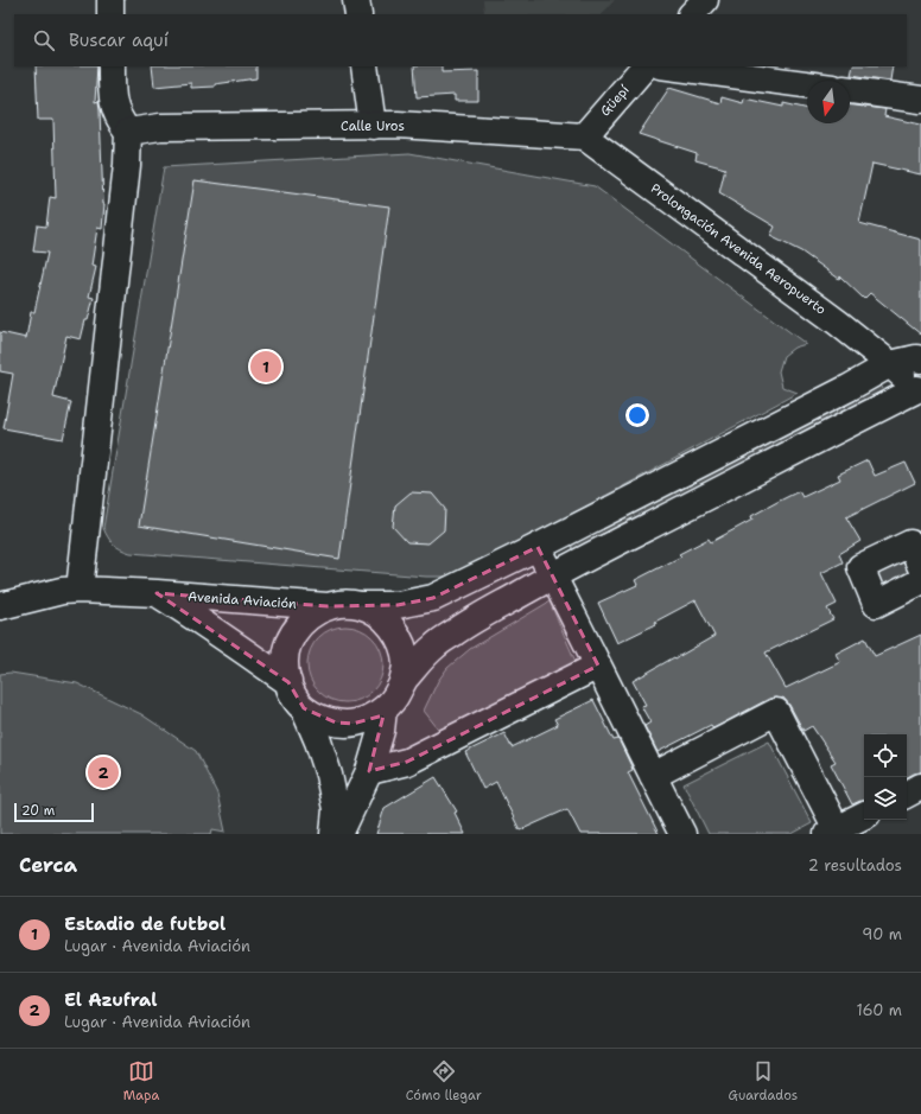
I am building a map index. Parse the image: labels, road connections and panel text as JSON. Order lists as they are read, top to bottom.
{
  "streets": {
    "street": [
      "Güepí",
      "Calle Uros",
      "Prolongación Avenida Aeropuerto",
      "Avenida Aviación"
    ]
  },
  "crossings": [
    ["Güepí", "Calle Uros"],
    ["Güepí", "Prolongación Avenida Aeropuerto"],
    ["Calle Uros", "Prolongación Avenida Aeropuerto"]
  ],
  "scale_bar": "20 m",
  "north": "bottom",
  "page": {
    "search": "Buscar aquí",
    "pins": ["1", "2"],
    "scale": "20 m",
    "heading": ["Cerca", "2 resultados"],
    "list": [
      {
        "mark": "1",
        "name": "Estadio de futbol",
        "note": "Lugar · Avenida Aviación",
        "value": "90 m"
      },
      {
        "mark": "2",
        "name": "El Azufral",
        "note": "Lugar · Avenida Aviación",
        "value": "160 m"
      }
    ],
    "nav": ["Mapa", "Cómo llegar", "Guardados"]
  }
}
